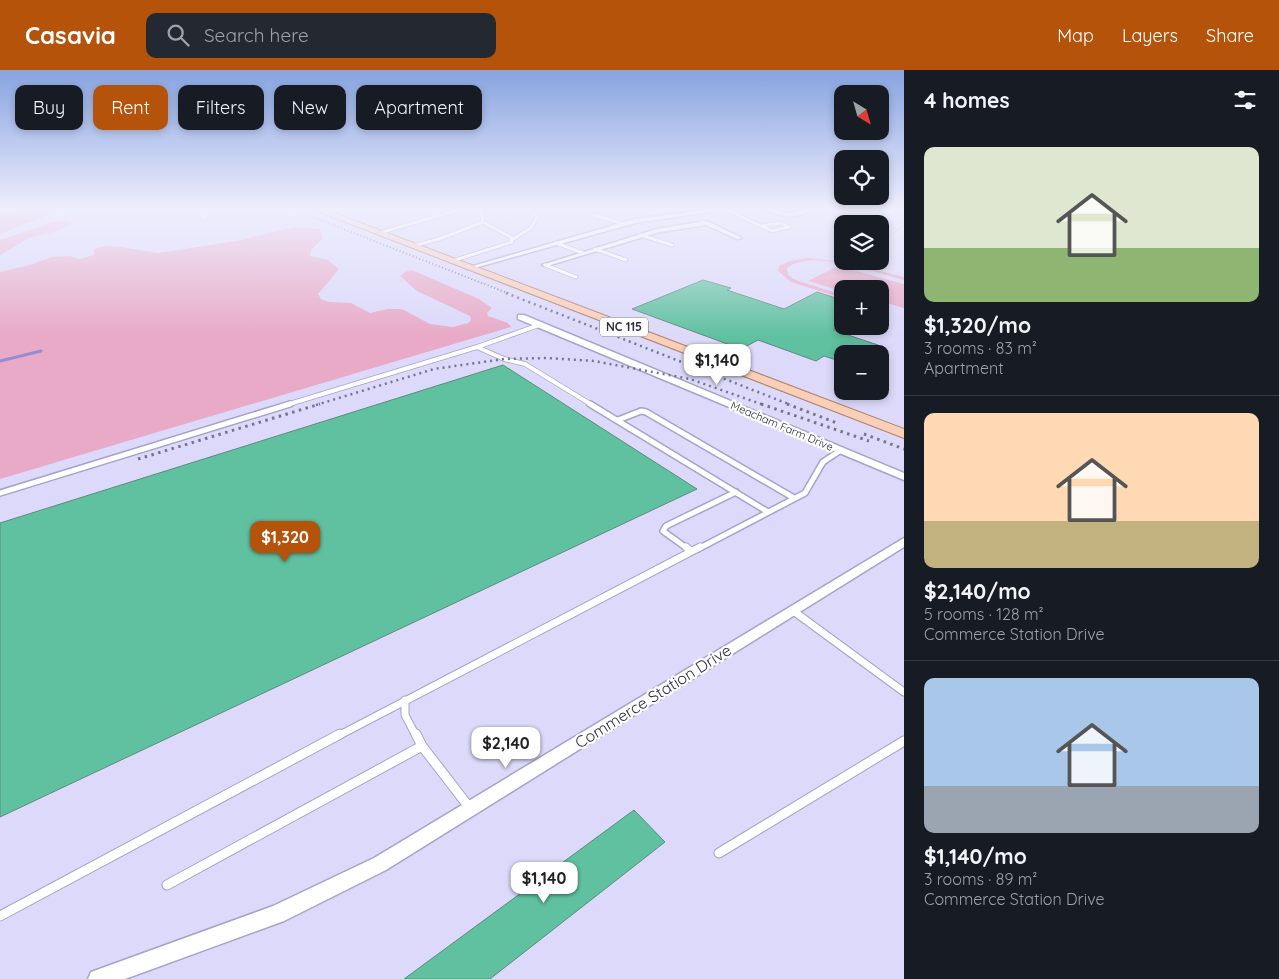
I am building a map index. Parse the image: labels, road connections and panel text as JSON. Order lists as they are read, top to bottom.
{
  "streets": {
    "main road": ["NC 115"],
    "street": ["Meacham Farm Drive", "Commerce Station Drive"]
  },
  "north": "bottom right",
  "page": {
    "header": "Casavia",
    "search": "Search here",
    "nav": ["Map", "Layers", "Share"],
    "heading": "4 homes",
    "map_buttons": ["+", "−"],
    "chip": [
      "Buy",
      "Rent",
      "Filters",
      "New",
      "Apartment"
    ],
    "list": [
      {
        "name": "$1,320/mo",
        "note": "3 rooms · 83 m² · Apartment"
      },
      {
        "name": "$2,140/mo",
        "note": "5 rooms · 128 m² · Commerce Station Drive"
      },
      {
        "name": "$1,140/mo",
        "note": "3 rooms · 89 m² · Commerce Station Drive"
      }
    ],
    "price": [
      "$1,140",
      "$1,320",
      "$2,140",
      "$1,140"
    ]
  }
}
